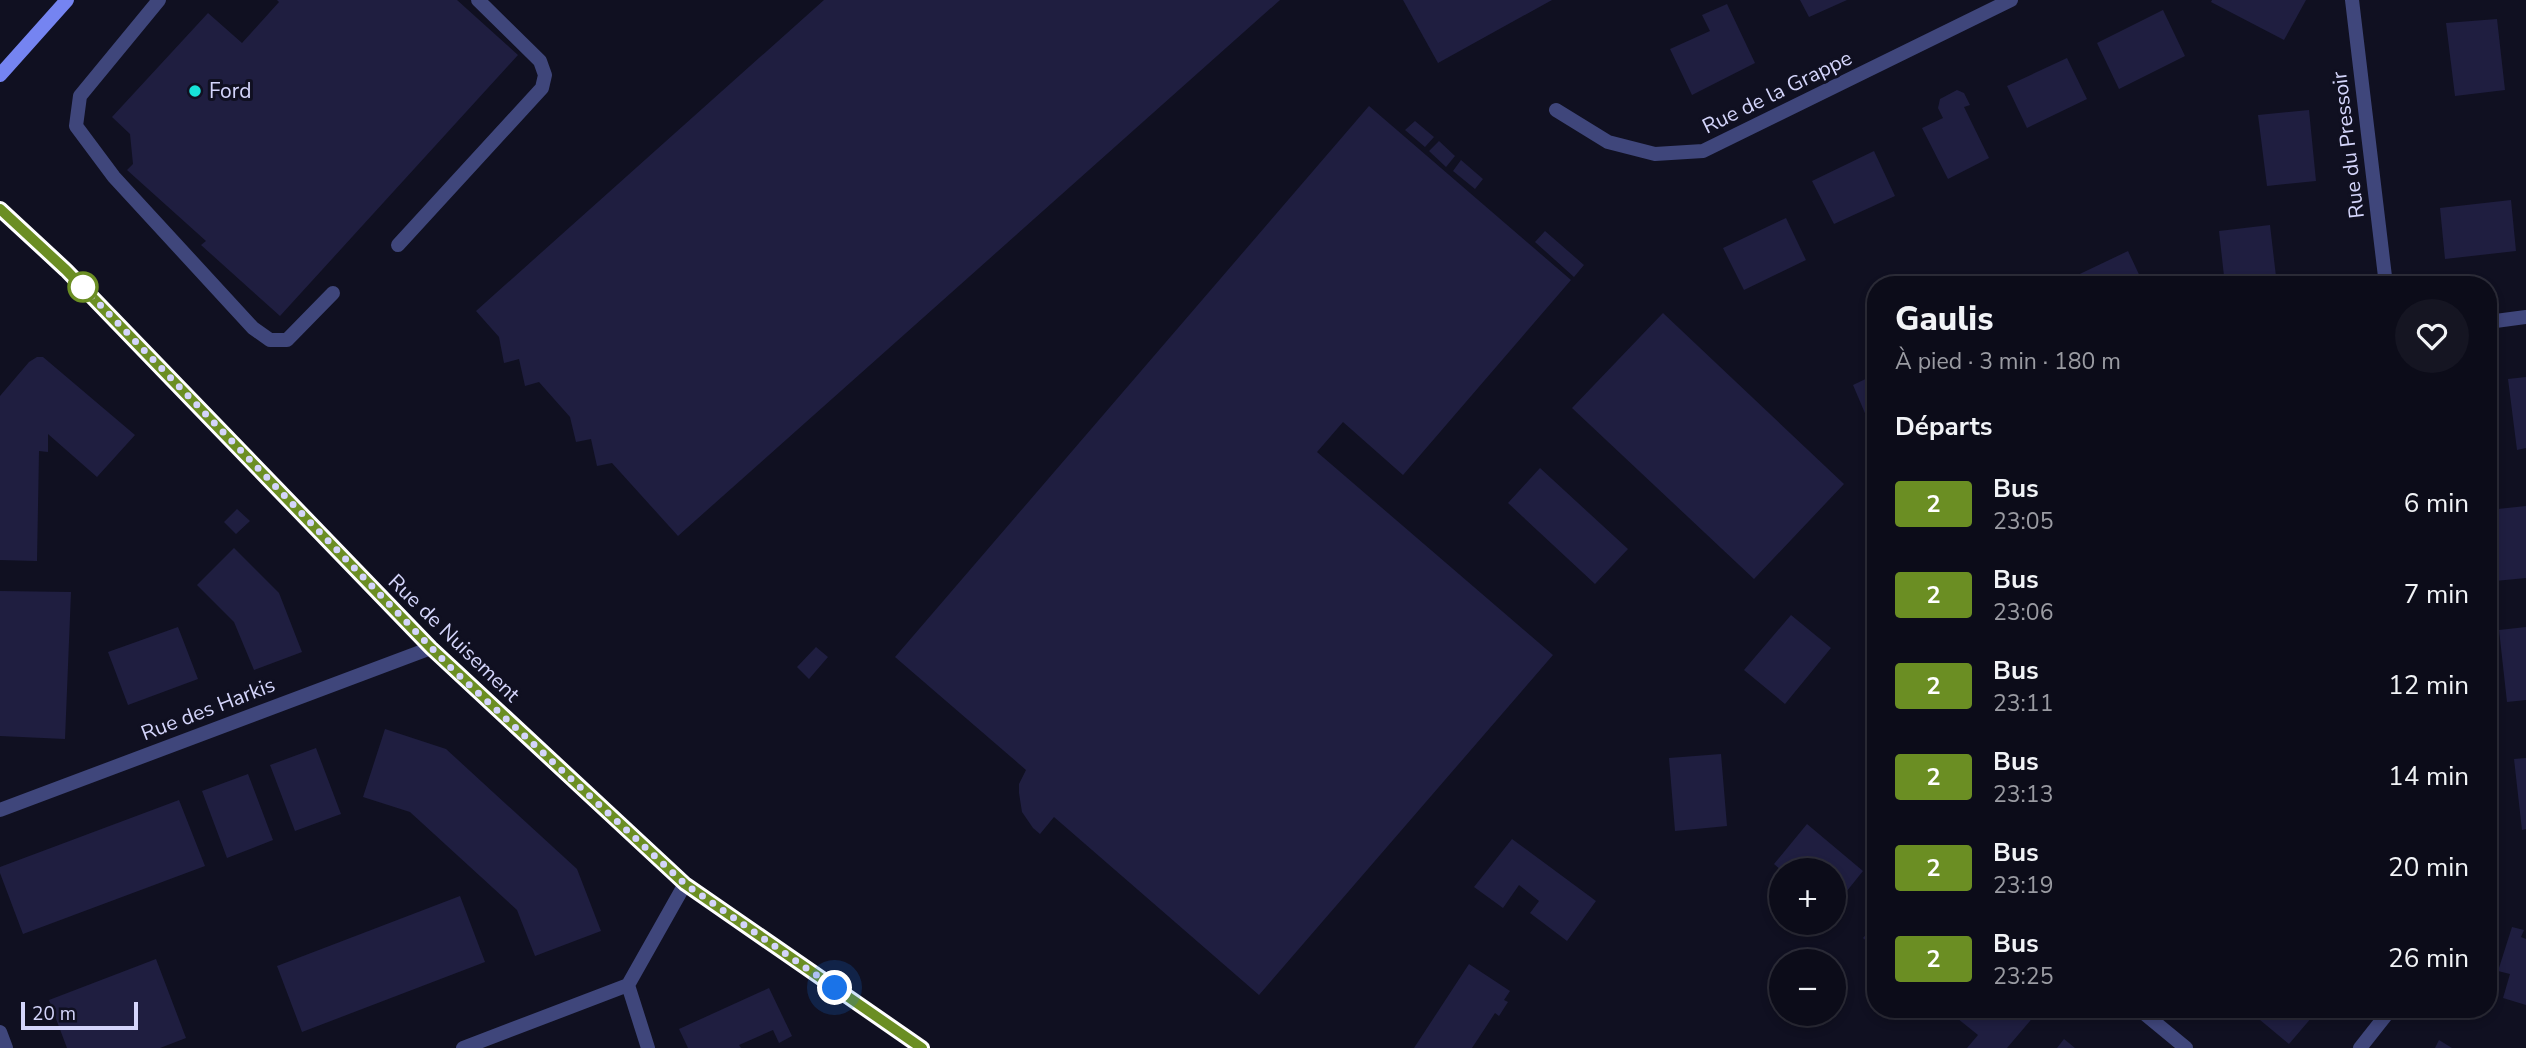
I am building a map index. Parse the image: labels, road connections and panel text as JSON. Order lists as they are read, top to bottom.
{
  "streets": {
    "street": [
      "Rue de la Grappe",
      "Rue du Pressoir",
      "Rue de Nuisement",
      "Rue des Harkis"
    ]
  },
  "crossings": [
    ["Rue de Nuisement", "Rue des Harkis"]
  ],
  "places": ["Ford"],
  "lines": ["bus line 2"],
  "scale_bar": "20 m",
  "page": {
    "heading": [
      ["Gaulis", "À pied · 3 min · 180 m"],
      "Départs"
    ],
    "list": [
      {
        "mark": "2",
        "name": "Bus",
        "note": "23:05",
        "value": "6 min"
      },
      {
        "mark": "2",
        "name": "Bus",
        "note": "23:06",
        "value": "7 min"
      },
      {
        "mark": "2",
        "name": "Bus",
        "note": "23:11",
        "value": "12 min"
      },
      {
        "mark": "2",
        "name": "Bus",
        "note": "23:13",
        "value": "14 min"
      },
      {
        "mark": "2",
        "name": "Bus",
        "note": "23:19",
        "value": "20 min"
      },
      {
        "mark": "2",
        "name": "Bus",
        "note": "23:25",
        "value": "26 min"
      }
    ],
    "map_buttons": ["+", "−"],
    "scale": "20 m"
  }
}
